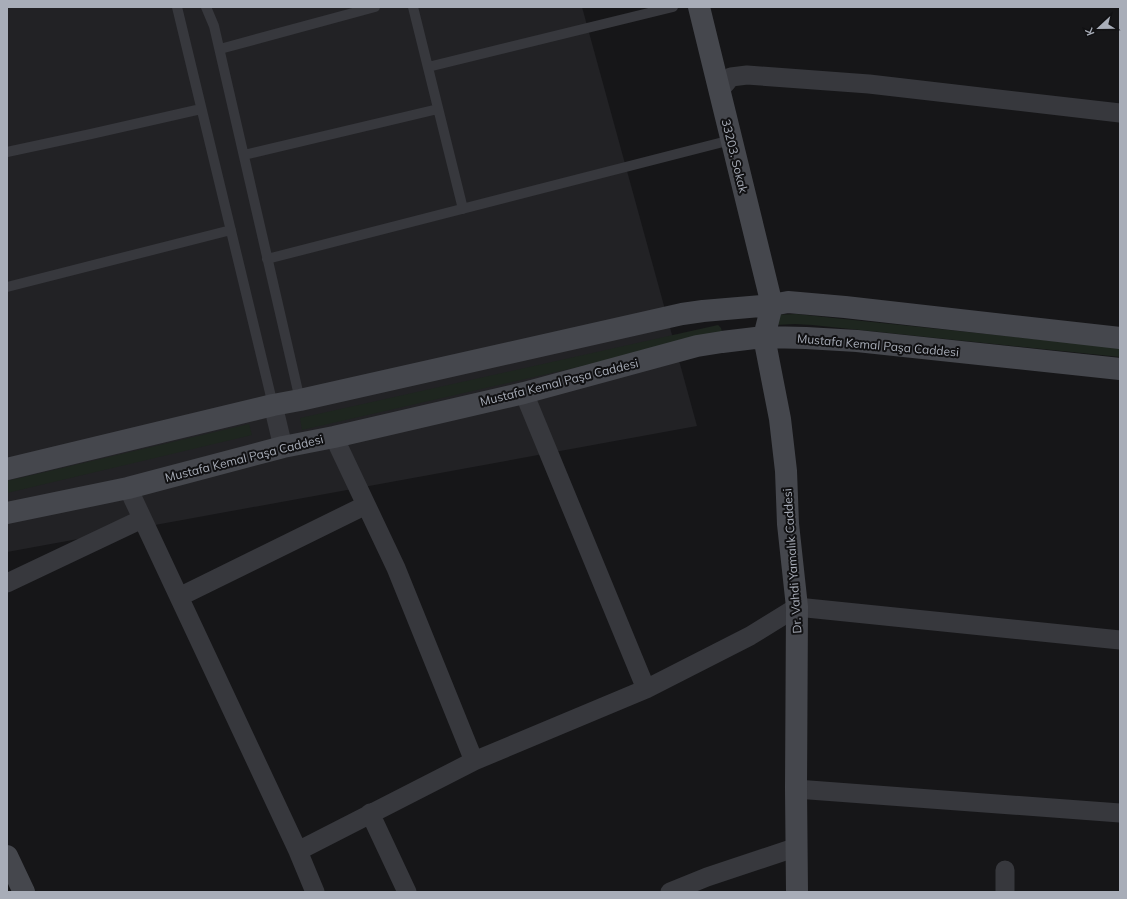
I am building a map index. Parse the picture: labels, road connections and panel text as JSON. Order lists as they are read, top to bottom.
{
  "streets": {
    "main road": ["33203. Sokak", "Mustafa Kemal Paşa Caddesi", "Dr. Vahdi Yamalık Caddesi"]
  },
  "crossings": [
    ["33203. Sokak", "Dr. Vahdi Yamalık Caddesi"],
    ["Mustafa Kemal Paşa Caddesi", "Dr. Vahdi Yamalık Caddesi"]
  ],
  "north": "left"
}
